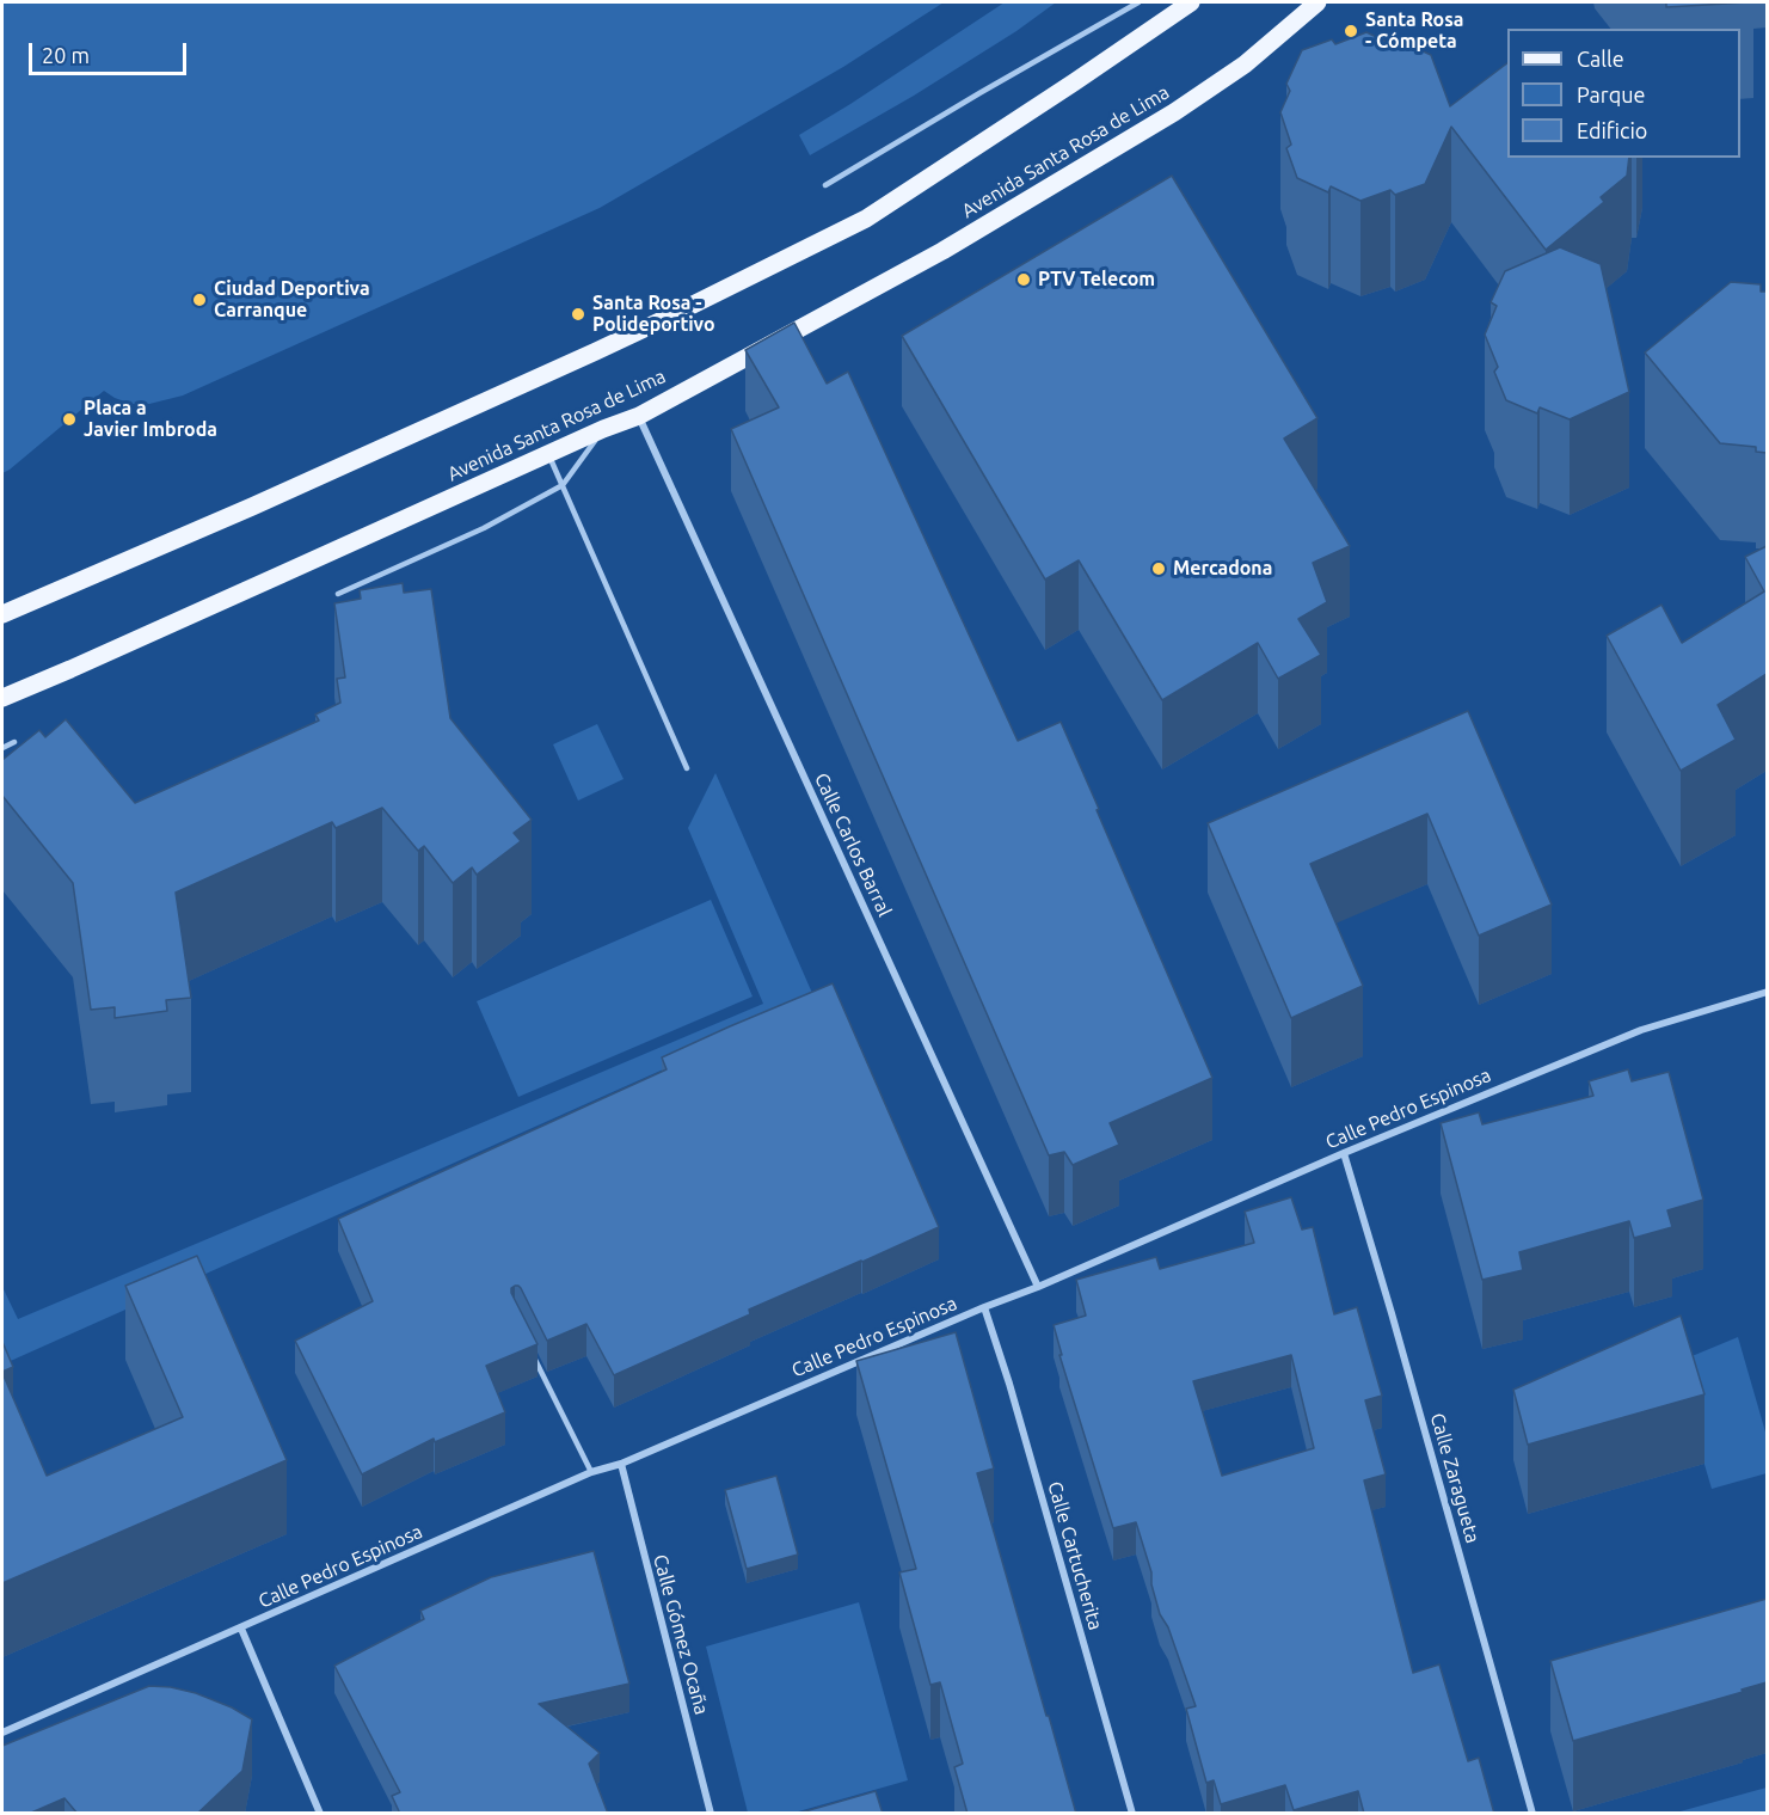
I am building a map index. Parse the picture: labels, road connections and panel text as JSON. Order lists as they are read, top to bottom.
{
  "streets": {
    "main road": ["Avenida Santa Rosa de Lima"],
    "street": [
      "Calle Carlos Barral",
      "Calle Pedro Espinosa",
      "Calle Zaragueta",
      "Calle Cartucherita",
      "Calle Gómez Ocaña"
    ]
  },
  "crossings": [
    ["Avenida Santa Rosa de Lima", "Calle Carlos Barral"],
    ["Calle Carlos Barral", "Calle Pedro Espinosa"],
    ["Calle Pedro Espinosa", "Calle Zaragueta"],
    ["Calle Pedro Espinosa", "Calle Cartucherita"],
    ["Calle Pedro Espinosa", "Calle Gómez Ocaña"]
  ],
  "places": [
    "Santa Rosa - Cómpeta",
    "PTV Telecom",
    "Ciudad Deportiva Carranque",
    "Santa Rosa - Polideportivo",
    "Placa a Javier Imbroda",
    "Mercadona"
  ],
  "legend": ["Calle", "Parque", "Edificio"],
  "scale_bar": "20 m"
}
